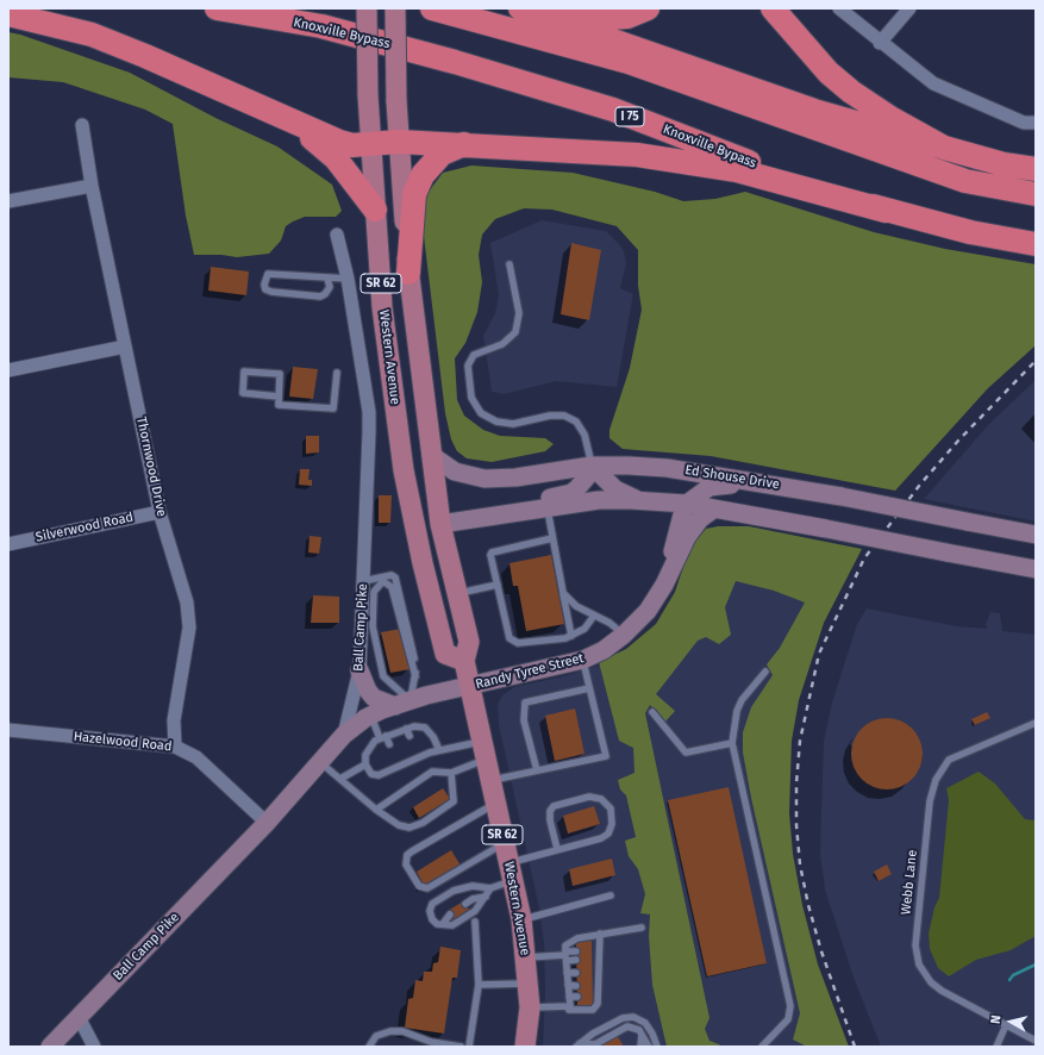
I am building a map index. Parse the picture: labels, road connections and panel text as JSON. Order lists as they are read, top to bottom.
{
  "streets": {
    "highway": ["Knoxville Bypass", "I 75"],
    "main road": ["SR 62", "Western Avenue"],
    "street": [
      "Thornwood Drive",
      "Ed Shouse Drive",
      "Silverwood Road",
      "Ball Camp Pike",
      "Randy Tyree Street",
      "Hazelwood Road"
    ],
    "lane": ["Webb Lane"]
  },
  "crossings": [
    ["Western Avenue", "Ed Shouse Drive"],
    ["Western Avenue", "Randy Tyree Street"],
    ["Thornwood Drive", "Silverwood Road"],
    ["Thornwood Drive", "Hazelwood Road"],
    ["Ball Camp Pike", "Randy Tyree Street"],
    ["Ball Camp Pike", "Hazelwood Road"]
  ],
  "north": "left"
}
